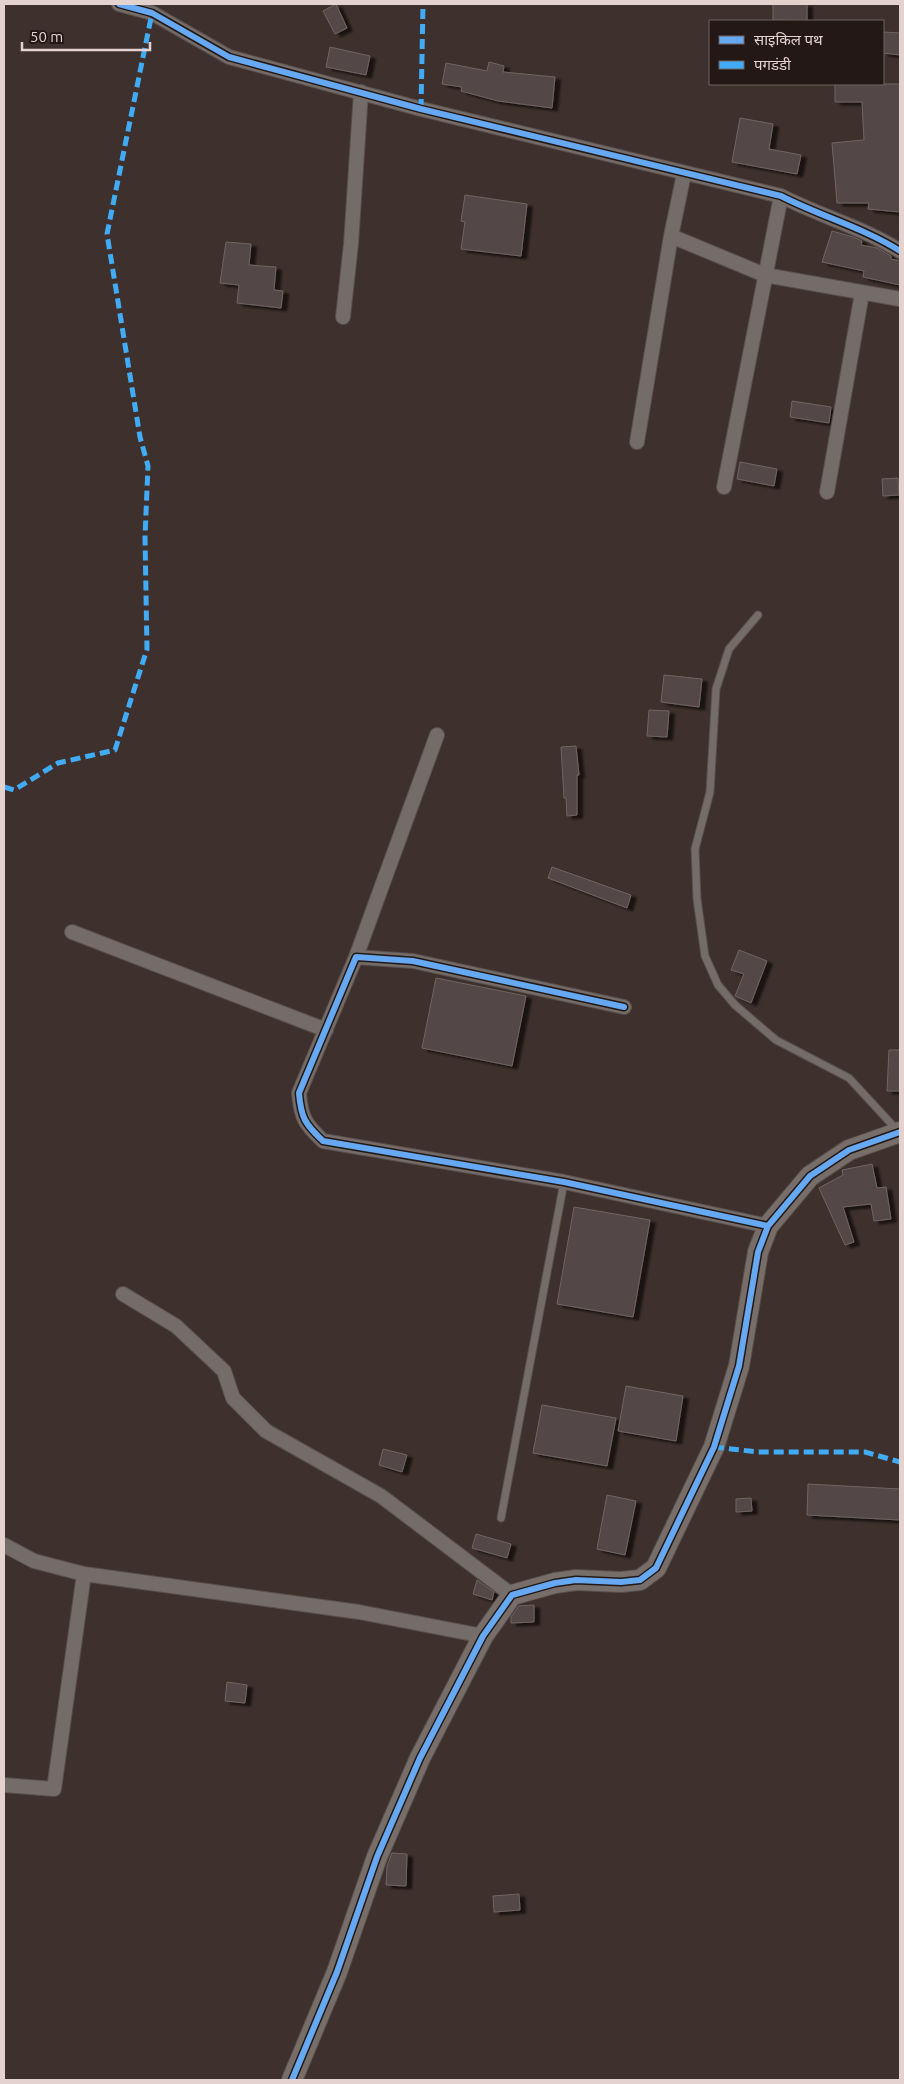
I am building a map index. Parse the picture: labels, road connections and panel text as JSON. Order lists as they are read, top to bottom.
{
  "legend": ["साइकिल पथ", "पगडंडी"],
  "scale_bar": "50 m"
}
